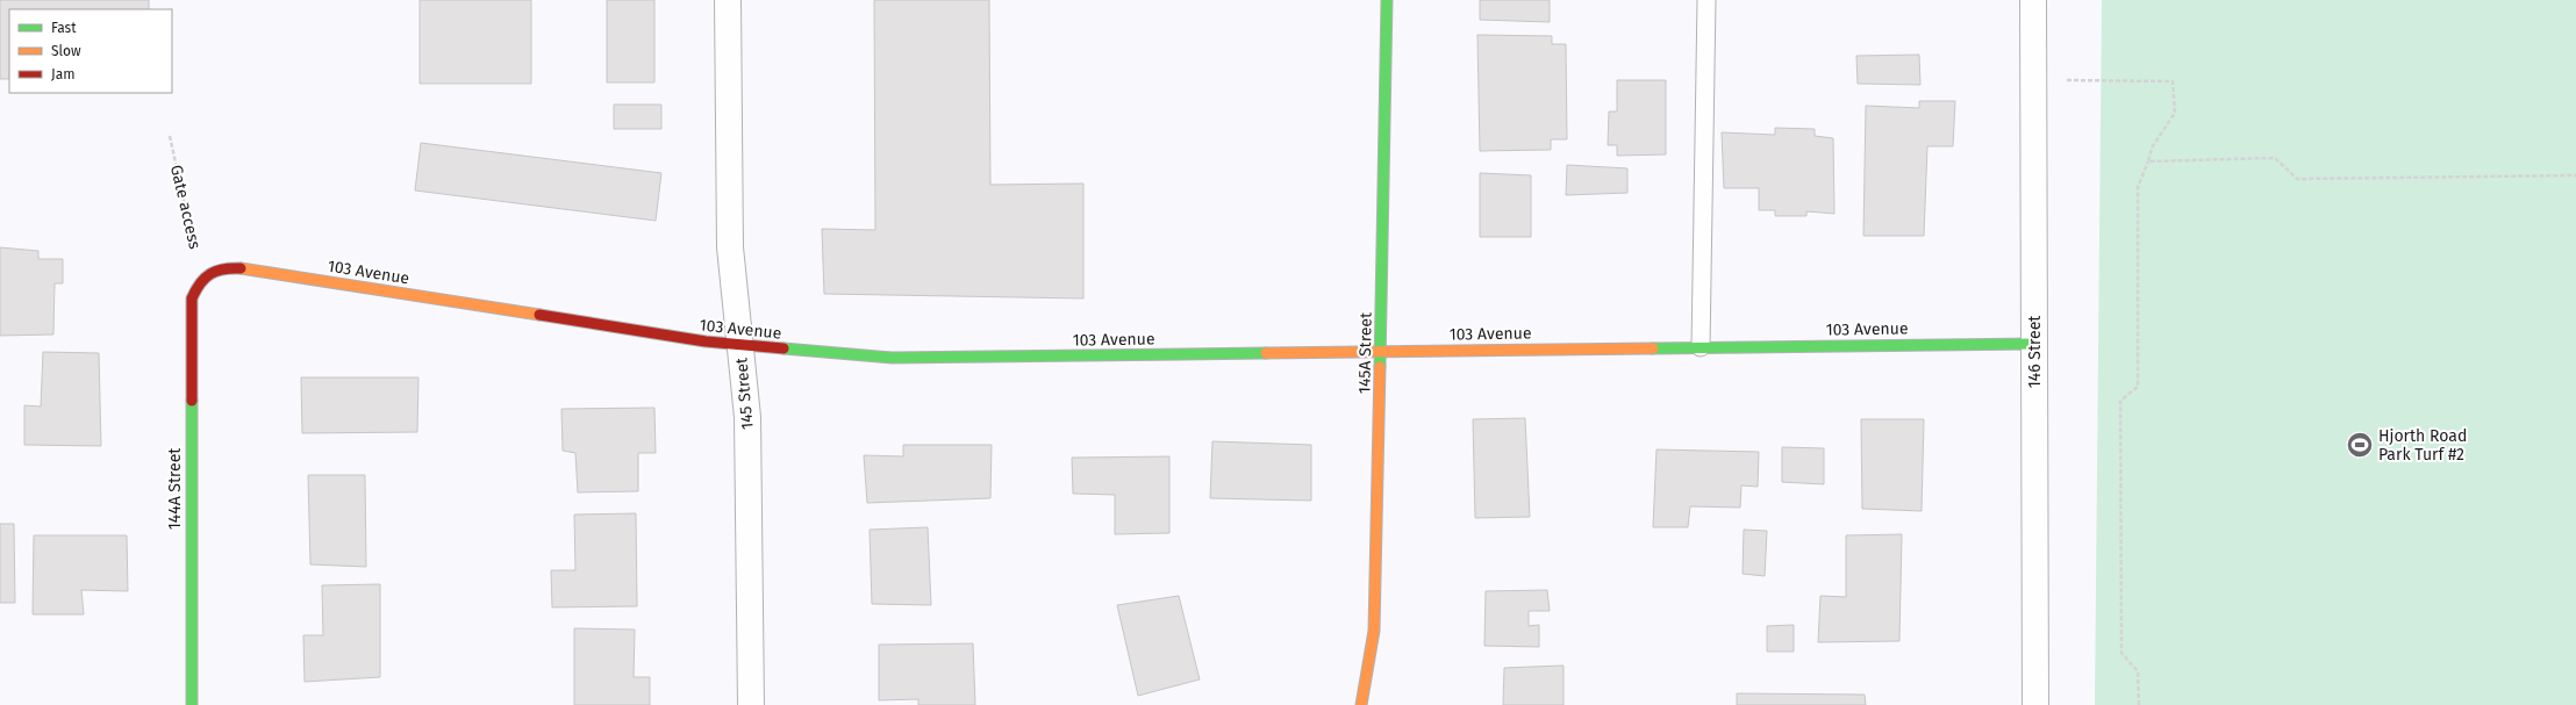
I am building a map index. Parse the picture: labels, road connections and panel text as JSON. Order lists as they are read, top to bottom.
{
  "streets": {
    "street": [
      "103 Avenue",
      "146 Street",
      "145A Street",
      "145 Street",
      "144A Street"
    ],
    "path": ["Gate access"]
  },
  "crossings": [
    ["Gate access", "103 Avenue"],
    ["Gate access", "144A Street"],
    ["103 Avenue", "146 Street"],
    ["103 Avenue", "145A Street"],
    ["103 Avenue", "145 Street"],
    ["103 Avenue", "144A Street"]
  ],
  "places": {
    "sports": ["Hjorth Road Park Turf #2"]
  },
  "legend": ["Fast", "Slow", "Jam"]
}
